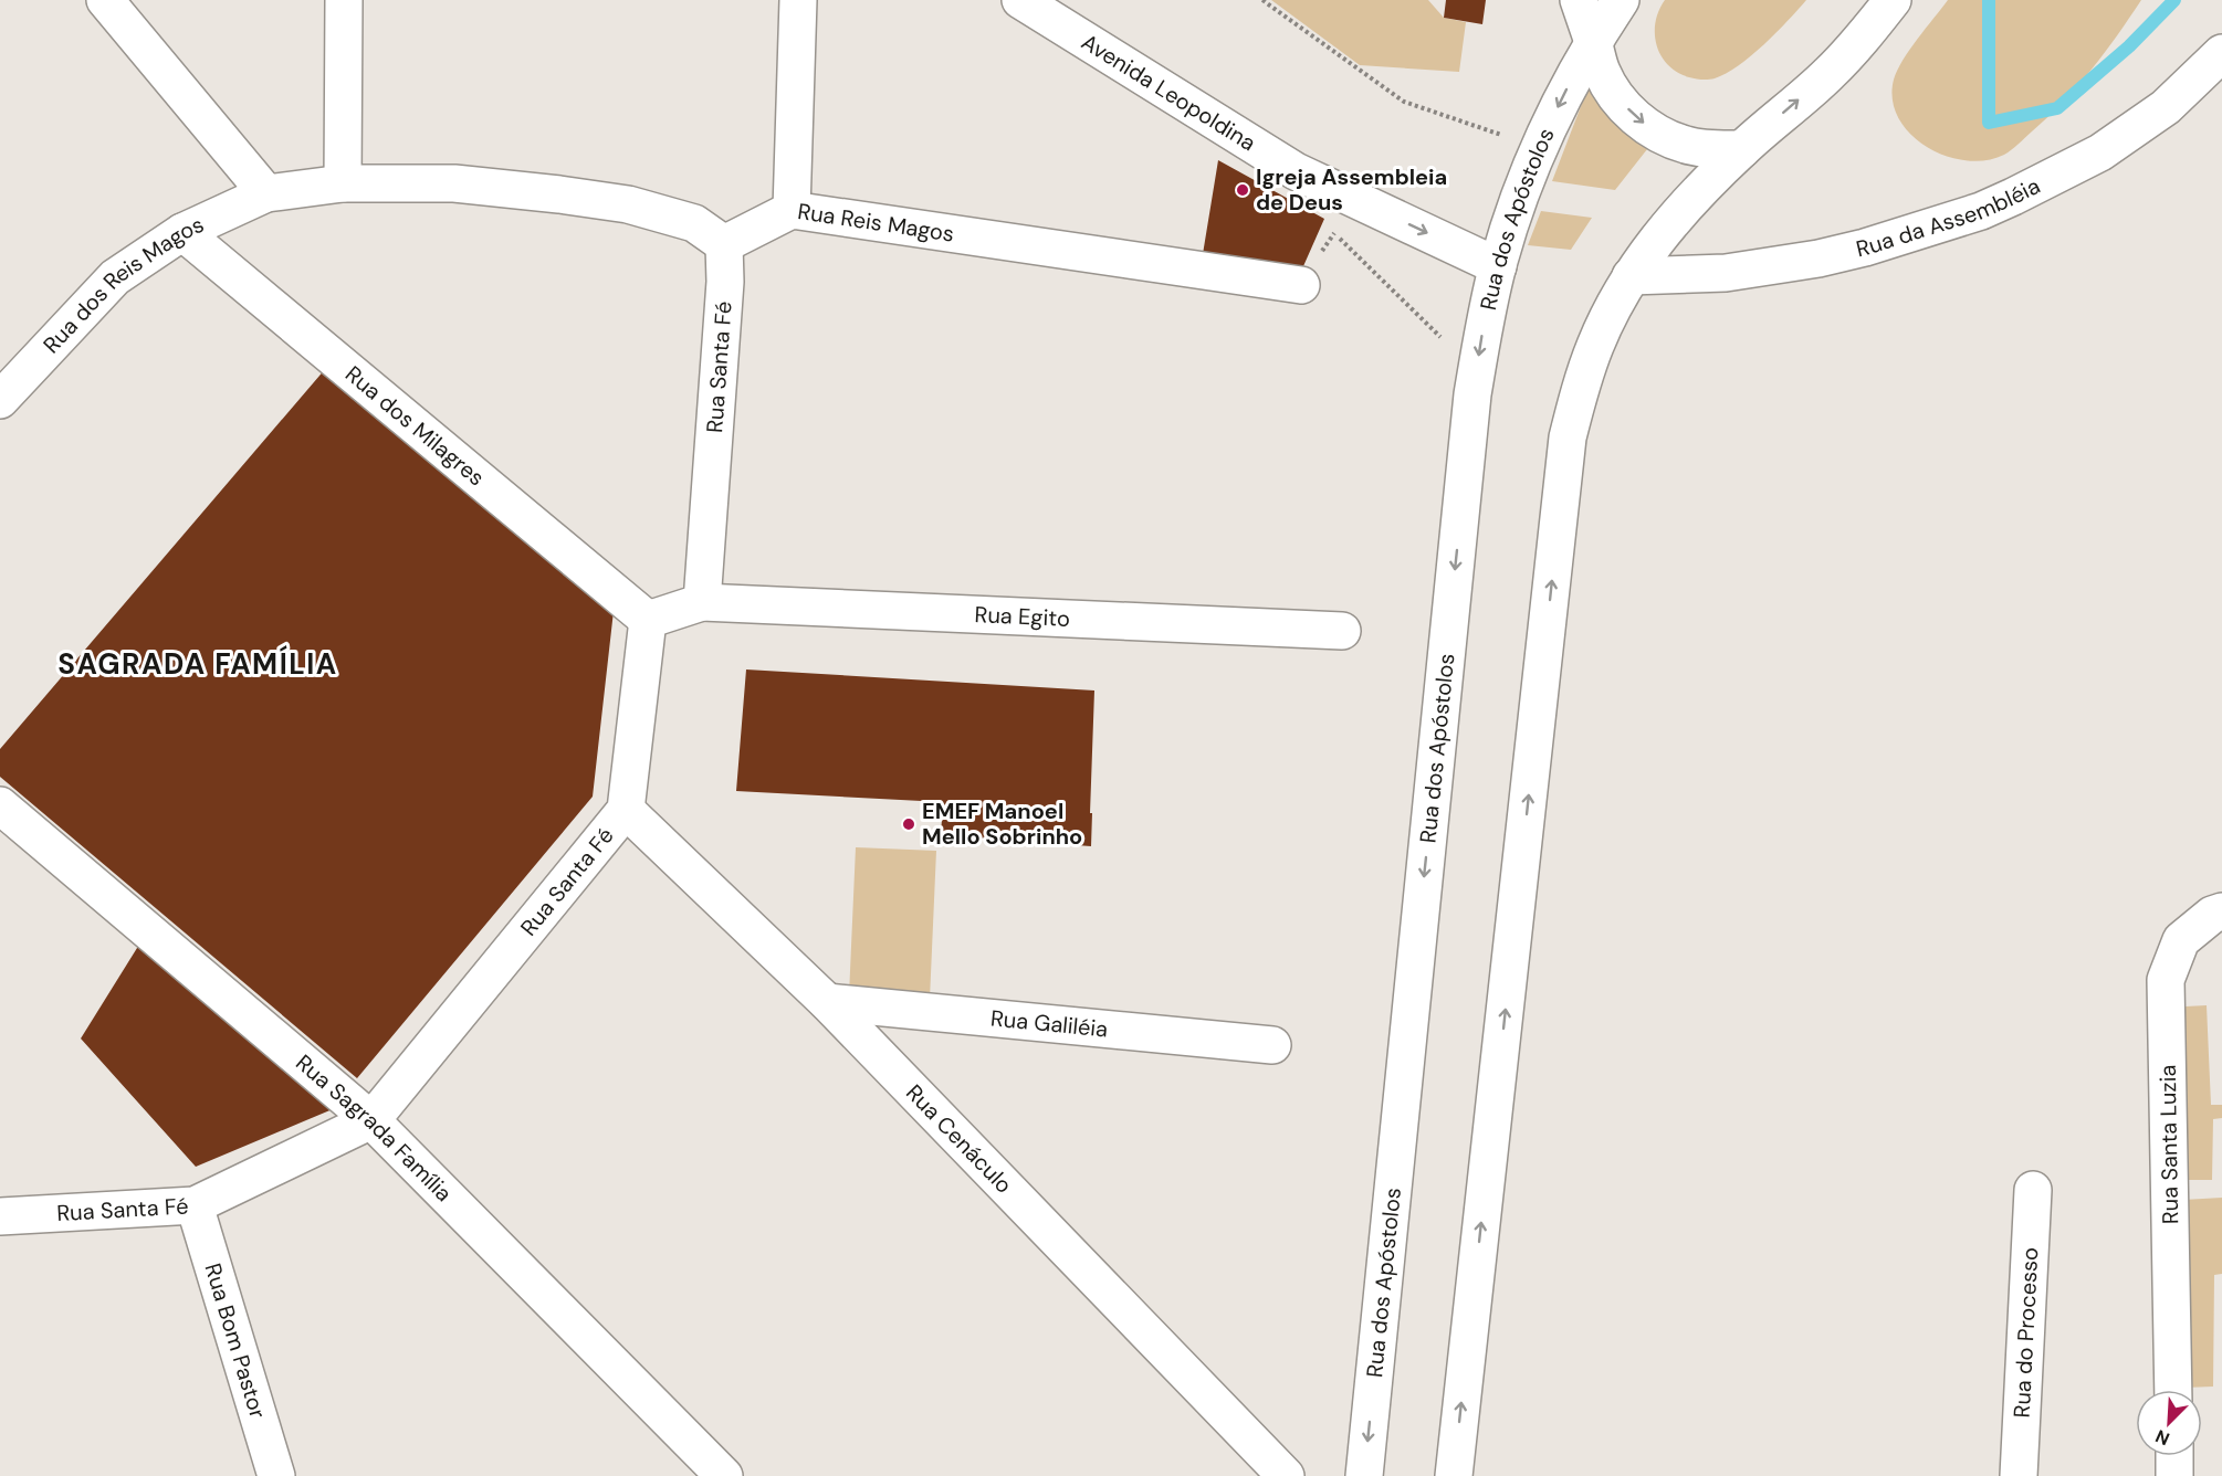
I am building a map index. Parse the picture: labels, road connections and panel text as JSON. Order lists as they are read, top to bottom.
{
  "streets": {
    "street": [
      "Avenida Leopoldina",
      "Rua da Assembléia",
      "Rua dos Apóstolos",
      "Rua Reis Magos",
      "Rua dos Reis Magos",
      "Rua Santa Fé",
      "Rua dos Milagres",
      "Rua Egito",
      "Rua Galiléia",
      "Rua Sagrada Família",
      "Rua Cenáculo",
      "Rua Santa Luzia",
      "Rua do Processo",
      "Rua Bom Pastor"
    ]
  },
  "crossings": [
    ["Avenida Leopoldina", "Rua dos Apóstolos"],
    ["Rua Reis Magos", "Rua Santa Fé"],
    ["Rua dos Reis Magos", "Rua dos Milagres"],
    ["Rua Santa Fé", "Rua dos Milagres"],
    ["Rua Santa Fé", "Rua Egito"],
    ["Rua Santa Fé", "Rua Sagrada Família"],
    ["Rua Santa Fé", "Rua Cenáculo"],
    ["Rua Santa Fé", "Rua Bom Pastor"],
    ["Rua Galiléia", "Rua Cenáculo"]
  ],
  "one_way": ["Avenida Leopoldina"],
  "districts": ["SAGRADA FAMÍLIA"],
  "places": ["Igreja Assembleia de Deus", "EMEF Manoel Mello Sobrinho"],
  "north": "bottom left"
}
